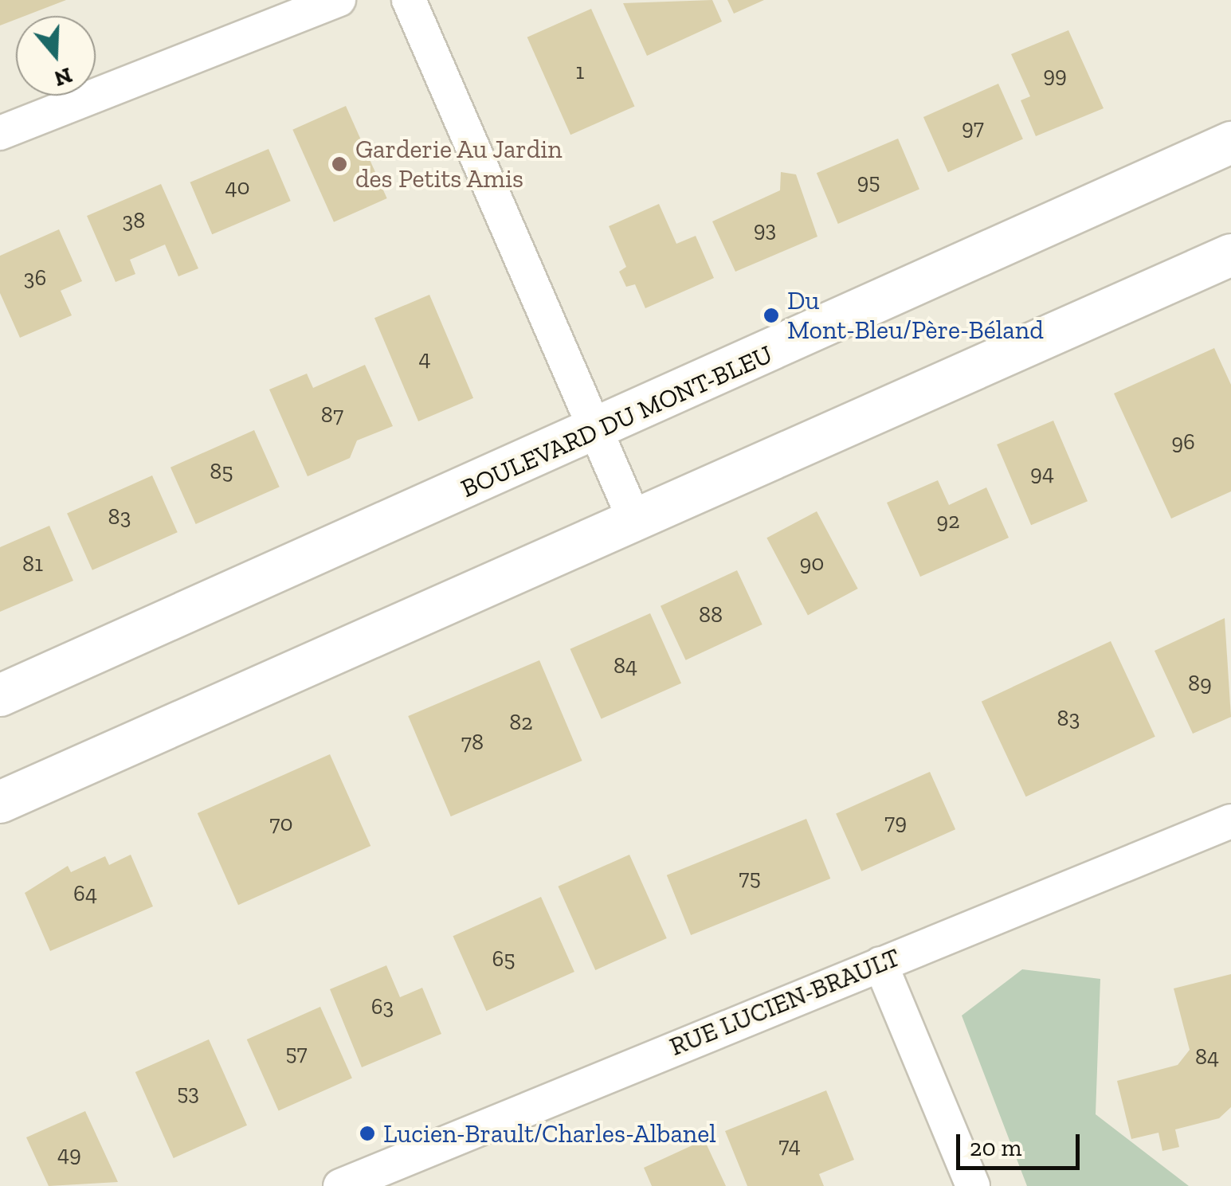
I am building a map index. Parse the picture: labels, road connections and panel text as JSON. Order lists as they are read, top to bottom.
{
  "streets": {
    "street": ["BOULEVARD DU MONT-BLEU", "RUE LUCIEN-BRAULT"]
  },
  "places": ["Garderie Au Jardin des Petits Amis", "Du Mont-Bleu/Père-Béland", "Lucien-Brault/Charles-Albanel"],
  "house_numbers": [
    "1",
    "99",
    "97",
    "95",
    "40",
    "38",
    "93",
    "36",
    "4",
    "87",
    "96",
    "85",
    "94",
    "83",
    "92",
    "90",
    "81",
    "88",
    "84",
    "89",
    "83",
    "82",
    "78",
    "79",
    "70",
    "75",
    "64",
    "65",
    "63",
    "57",
    "84",
    "53",
    "74",
    "49"
  ],
  "scale_bar": "20 m",
  "north": "bottom"
}
